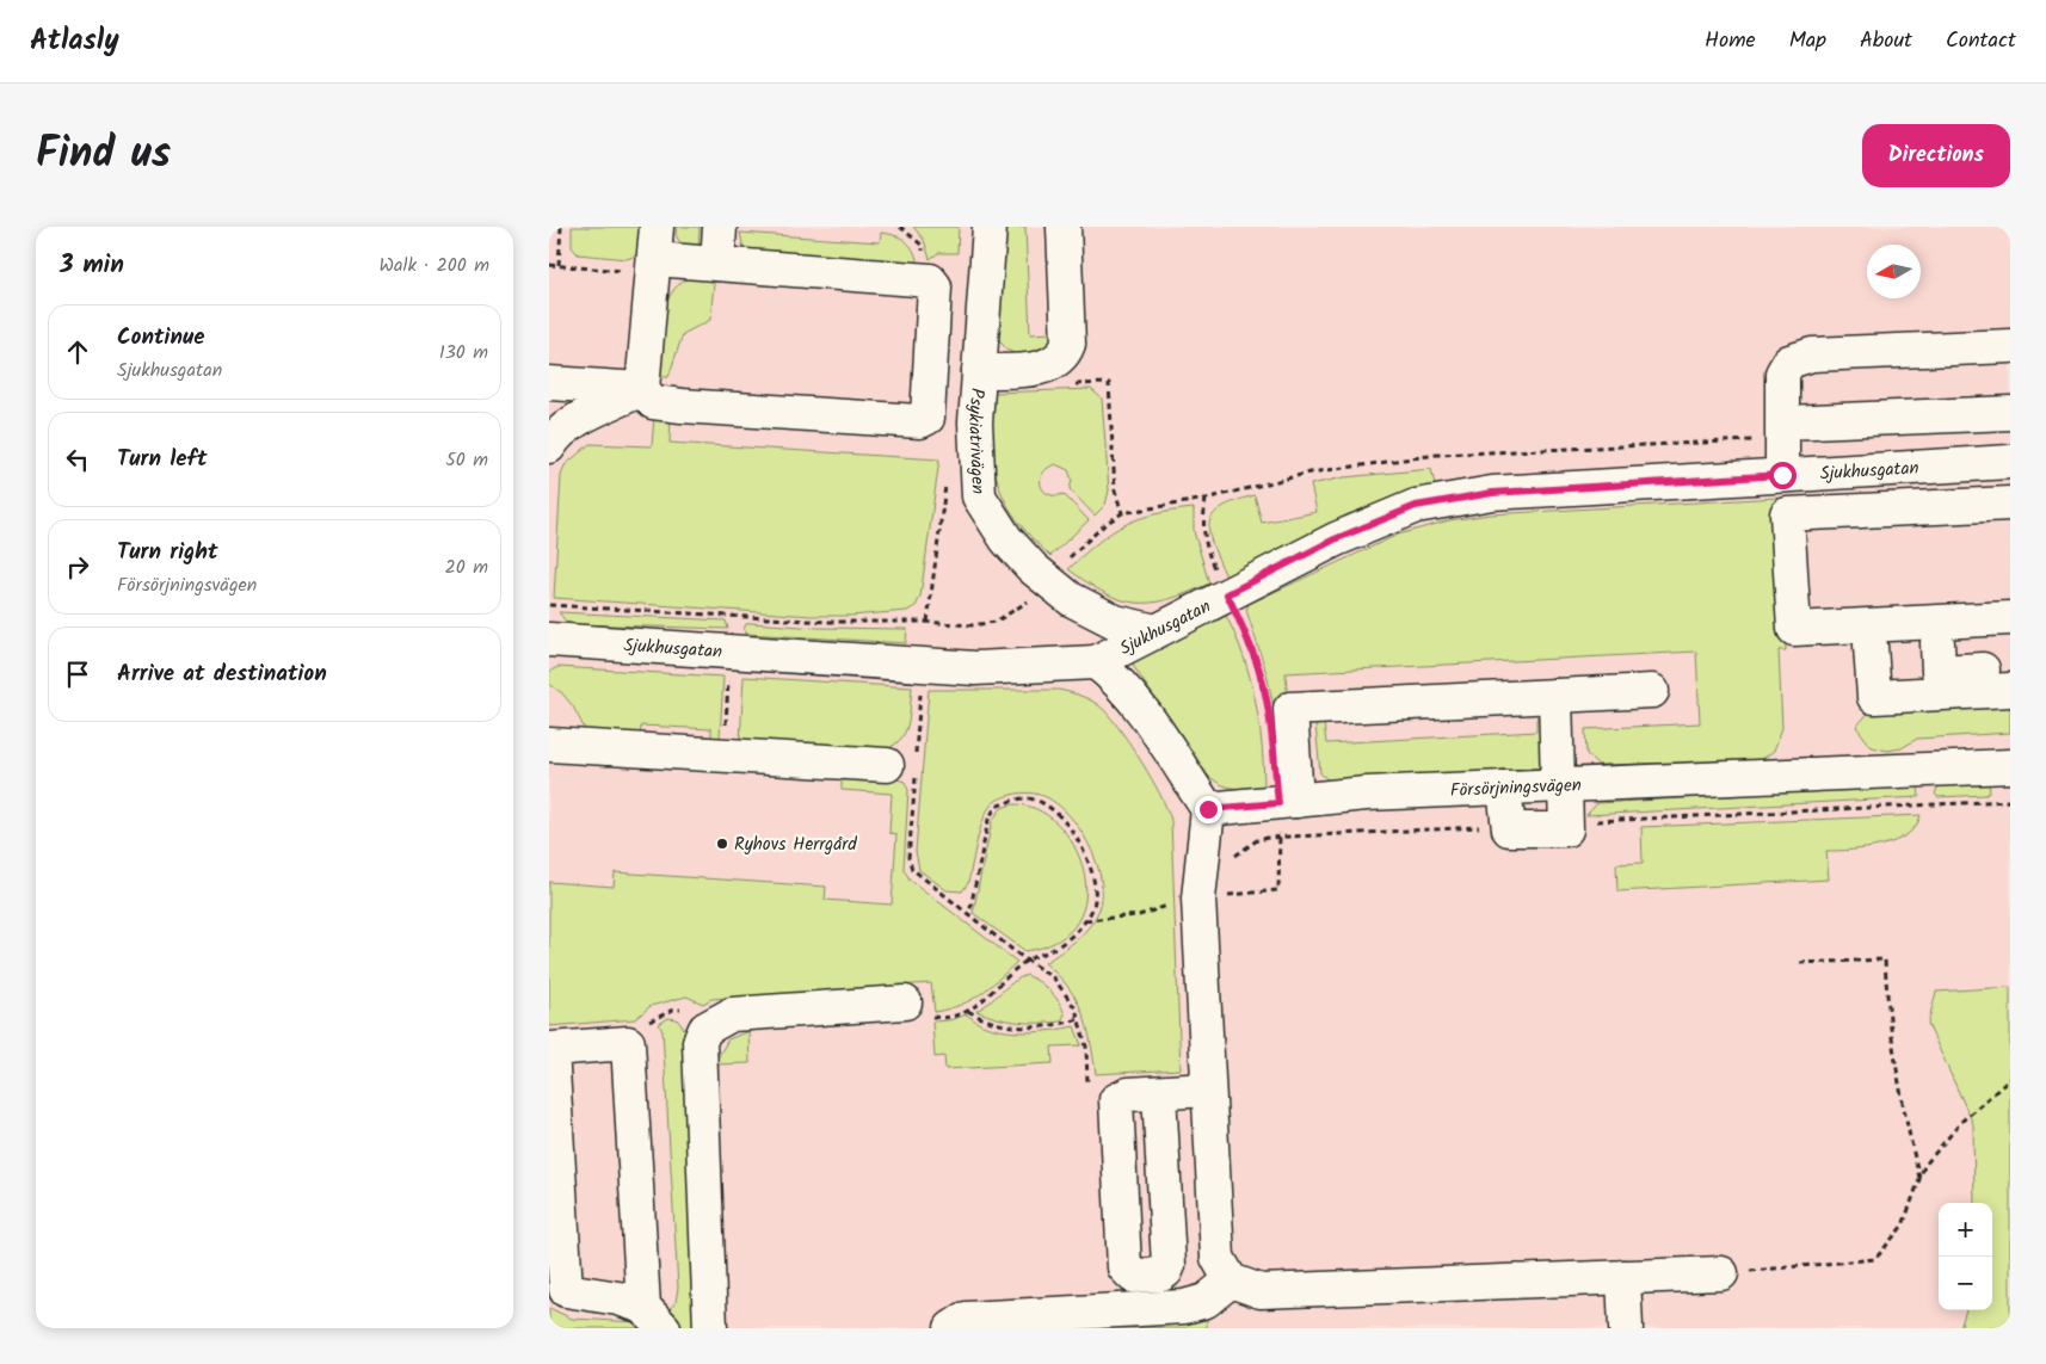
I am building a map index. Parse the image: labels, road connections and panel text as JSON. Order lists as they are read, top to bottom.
{
  "streets": {
    "street": ["Psykiatrivägen", "Sjukhusgatan", "Försörjningsvägen"]
  },
  "crossings": [
    ["Psykiatrivägen", "Sjukhusgatan"]
  ],
  "places": ["Ryhovs Herrgård"],
  "north": "left",
  "page": {
    "header": "Atlasly",
    "nav": [
      "Home",
      "Map",
      "About",
      "Contact"
    ],
    "title": "Find us",
    "buttons": "Directions",
    "heading": ["3 min", "Walk · 200 m"],
    "list": [
      ["Continue", "Sjukhusgatan", "130 m"],
      ["Turn left", "50 m"],
      ["Turn right", "Försörjningsvägen", "20 m"],
      "Arrive at destination"
    ],
    "map_buttons": ["+", "−"]
  }
}
